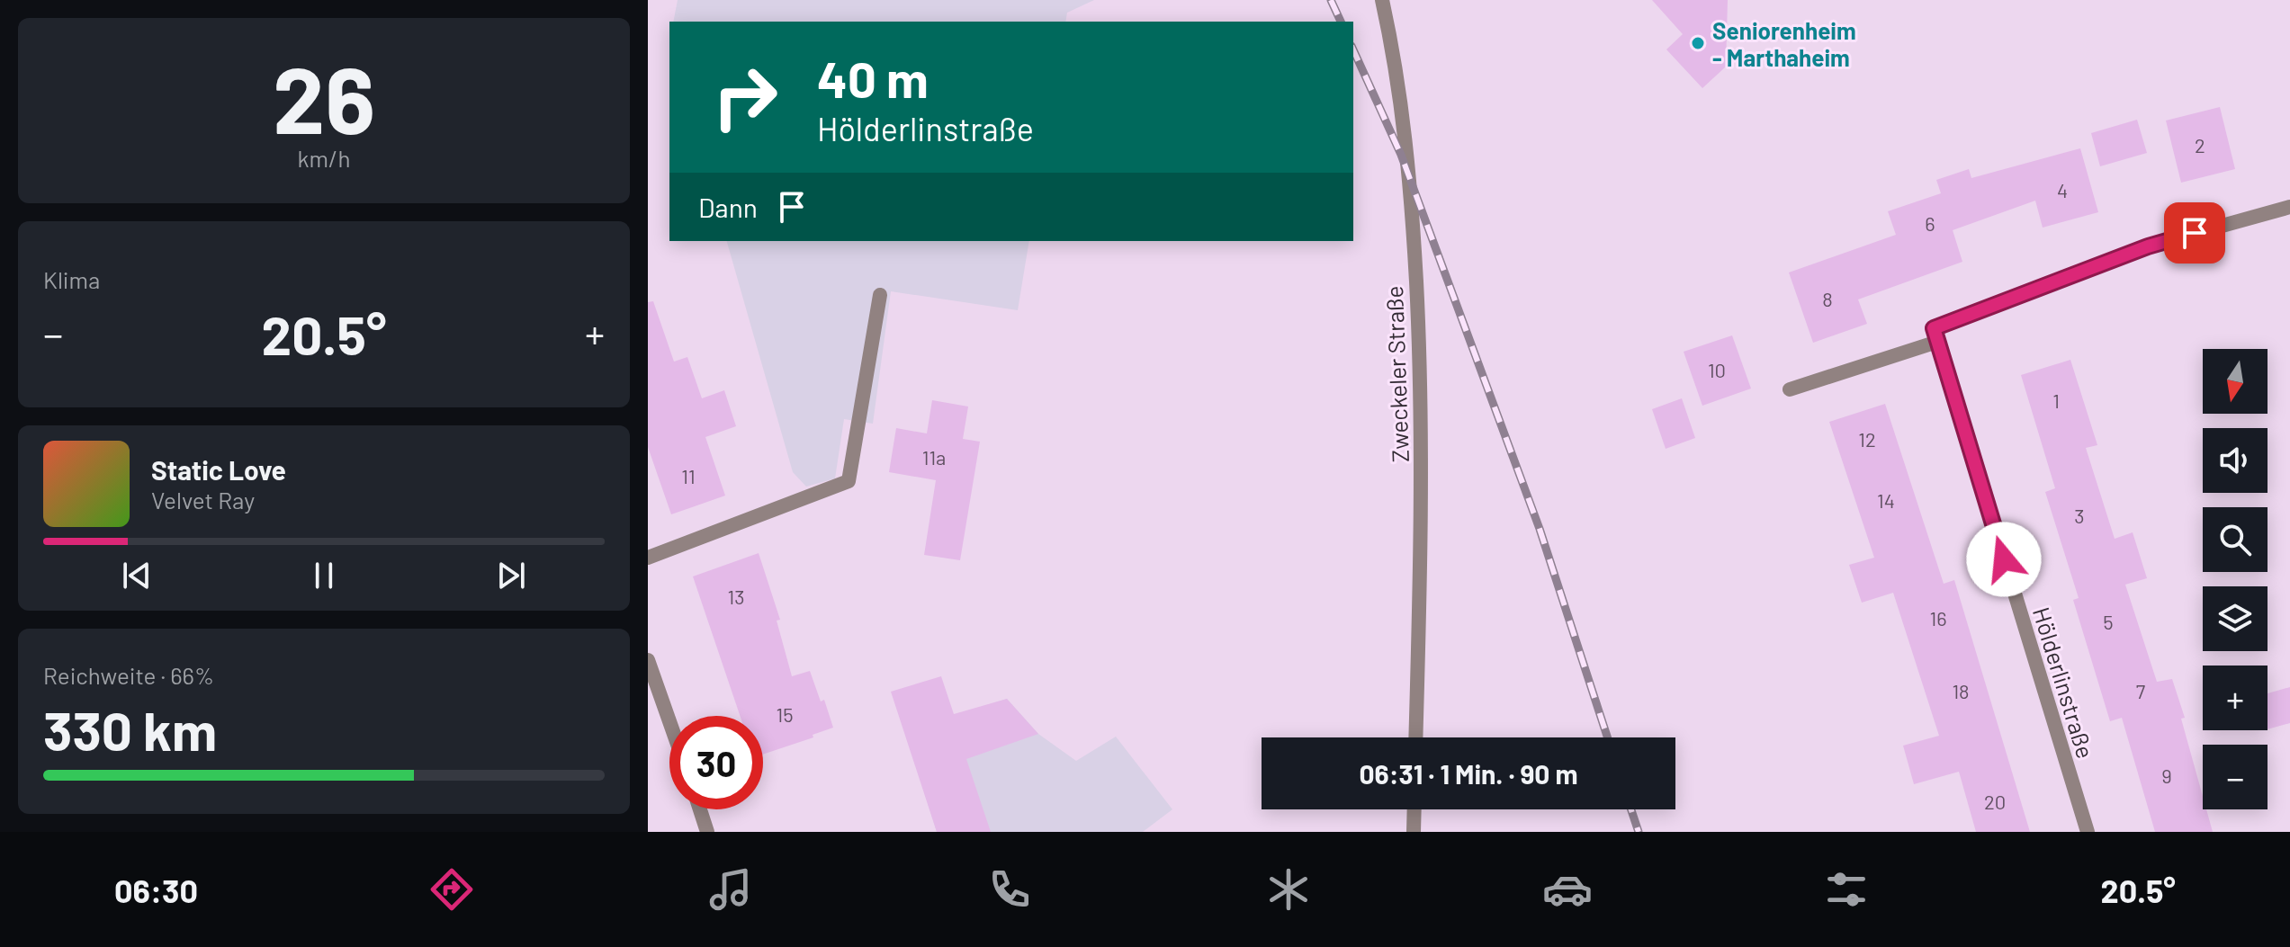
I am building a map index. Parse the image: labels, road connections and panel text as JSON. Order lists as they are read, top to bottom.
{
  "streets": {
    "street": ["Zweckeler Straße", "Hölderlinstraße"]
  },
  "places": ["Seniorenheim - Marthaheim"],
  "house_numbers": [
    "2",
    "4",
    "6",
    "8",
    "10",
    "1",
    "12",
    "11a",
    "11",
    "14",
    "3",
    "13",
    "16",
    "5",
    "18",
    "7",
    "15",
    "9",
    "20"
  ],
  "north": "bottom",
  "page": {
    "tile": [
      ["26", "km/h"],
      "Klima",
      ["Reichweite · 66%", "330 km"]
    ],
    "turn": ["40 m", "Hölderlinstraße"],
    "then": "Dann",
    "heat": ["−", "20.5°", "+"],
    "map_buttons": ["+", "−"],
    "song": ["Static Love", "Velvet Ray"],
    "limit": "30",
    "trip": "06:31 · 1 Min. · 90 m",
    "tabs": ["06:30", "20.5°"]
  }
}
